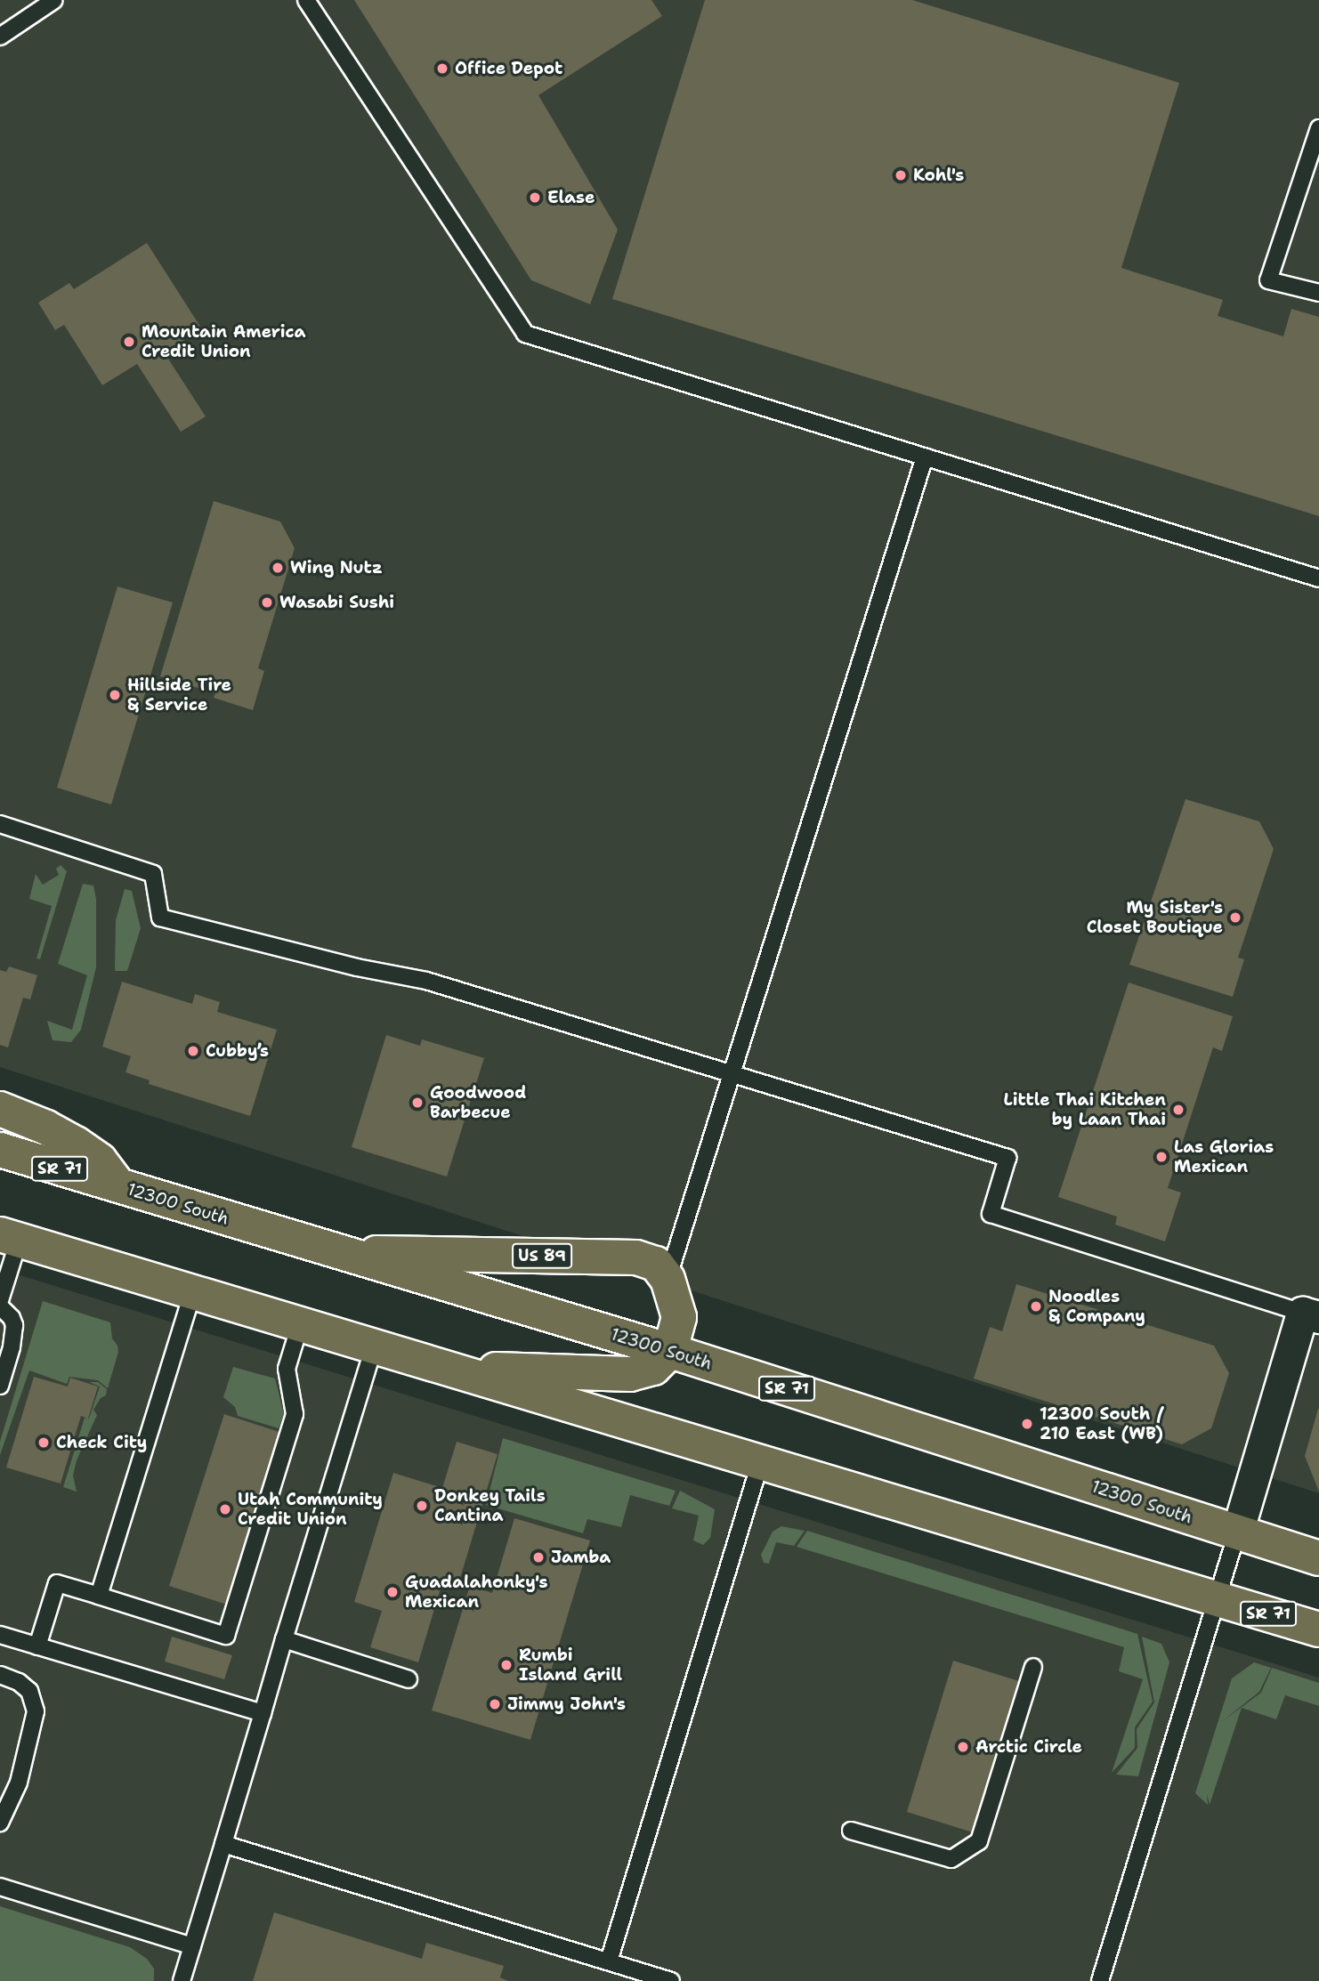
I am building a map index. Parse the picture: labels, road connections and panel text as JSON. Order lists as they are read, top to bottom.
{
  "streets": {
    "main road": ["SR 71", "12300 South", "US 89"]
  },
  "crossings": [
    ["12300 South", "US 89"]
  ],
  "places": [
    "Office Depot",
    "Kohl's",
    "Elase",
    "Mountain America Credit Union",
    "Wing Nutz",
    "Wasabi Sushi",
    "Hillside Tire & Service",
    "My Sister's Closet Boutique",
    "Cubby’s",
    "Goodwood Barbecue",
    "Little Thai Kitchen by Laan Thai",
    "Las Glorias Mexican",
    "Noodles & Company",
    "12300 South / 210 East (WB)",
    "Check City",
    "Donkey Tails Cantina",
    "Utah Community Credit Union",
    "Jamba",
    "Guadalahonky's Mexican",
    "Rumbi Island Grill",
    "Jimmy John's",
    "Arctic Circle"
  ]
}
